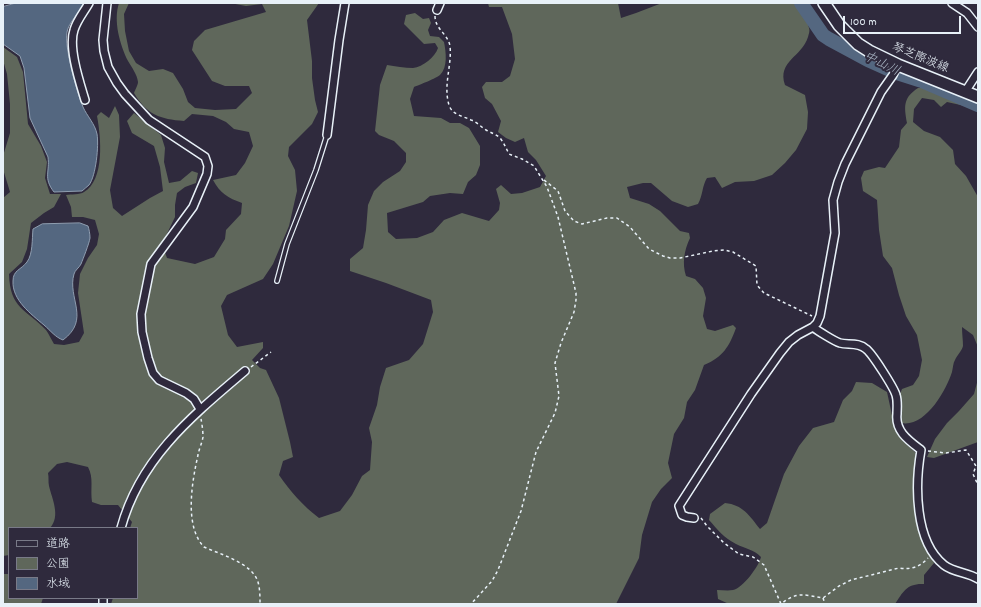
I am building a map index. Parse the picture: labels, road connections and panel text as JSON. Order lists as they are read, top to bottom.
{
  "streets": {
    "main road": ["琴芝際波線"]
  },
  "water": ["中山川"],
  "legend": ["道路", "公園", "水域"],
  "scale_bar": "100 m"
}
